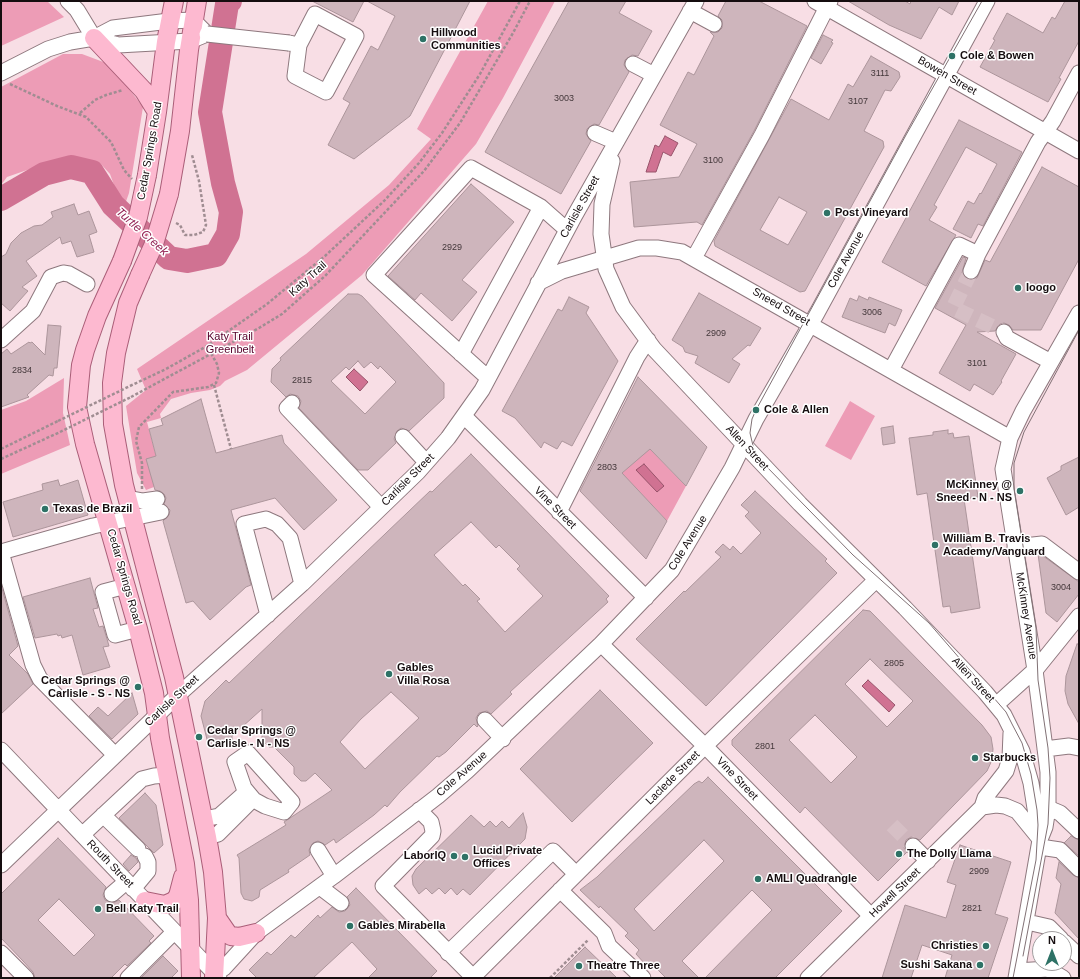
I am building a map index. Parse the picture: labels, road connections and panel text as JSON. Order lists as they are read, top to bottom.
{
  "streets": {
    "main road": ["Cedar Springs Road"],
    "street": [
      "Bowen Street",
      "Carlisle Street",
      "Cole Avenue",
      "Sneed Street",
      "Allen Street",
      "Vine Street",
      "McKinney Avenue",
      "Laclede Street",
      "Routh Street",
      "Howell Street"
    ],
    "path": ["Katy Trail"]
  },
  "crossings": [
    ["Bowen Street", "Cole Avenue"],
    ["Cedar Springs Road", "Carlisle Street"],
    ["Cedar Springs Road", "Cole Avenue"],
    ["Cedar Springs Road", "Routh Street"],
    ["Carlisle Street", "Sneed Street"],
    ["Carlisle Street", "Allen Street"],
    ["Carlisle Street", "Vine Street"],
    ["Carlisle Street", "Routh Street"],
    ["Cole Avenue", "Sneed Street"],
    ["Cole Avenue", "Allen Street"],
    ["Cole Avenue", "Vine Street"],
    ["Cole Avenue", "Routh Street"],
    ["Sneed Street", "Allen Street"],
    ["Sneed Street", "McKinney Avenue"],
    ["Allen Street", "McKinney Avenue"],
    ["Allen Street", "Laclede Street"],
    ["Vine Street", "Laclede Street"],
    ["Vine Street", "Howell Street"],
    ["McKinney Avenue", "Howell Street"]
  ],
  "water": ["Turtle Creek"],
  "parks": ["Katy Trail Greenbelt"],
  "places": [
    "Hillwood Communities",
    "Cole & Bowen",
    "Post Vineyard",
    "Ioogo",
    "Cole & Allen",
    "McKinney @ Sneed - N - NS",
    "Texas de Brazil",
    "William B. Travis Academy/Vanguard",
    "Gables Villa Rosa",
    "Cedar Springs @ Carlisle - S - NS",
    "Cedar Springs @ Carlisle - N - NS",
    "Starbucks",
    "The Dolly Llama",
    "LaborIQ",
    "Lucid Private Offices",
    "AMLI Quadrangle",
    "Bell Katy Trail",
    "Gables Mirabella",
    "Christies",
    "Sushi Sakana",
    "Theatre Three"
  ],
  "house_numbers": [
    "3111",
    "3003",
    "3107",
    "3100",
    "2929",
    "3006",
    "2909",
    "3101",
    "2834",
    "2815",
    "2803",
    "3004",
    "2805",
    "2801",
    "2909",
    "2821"
  ],
  "north": "top"
}
